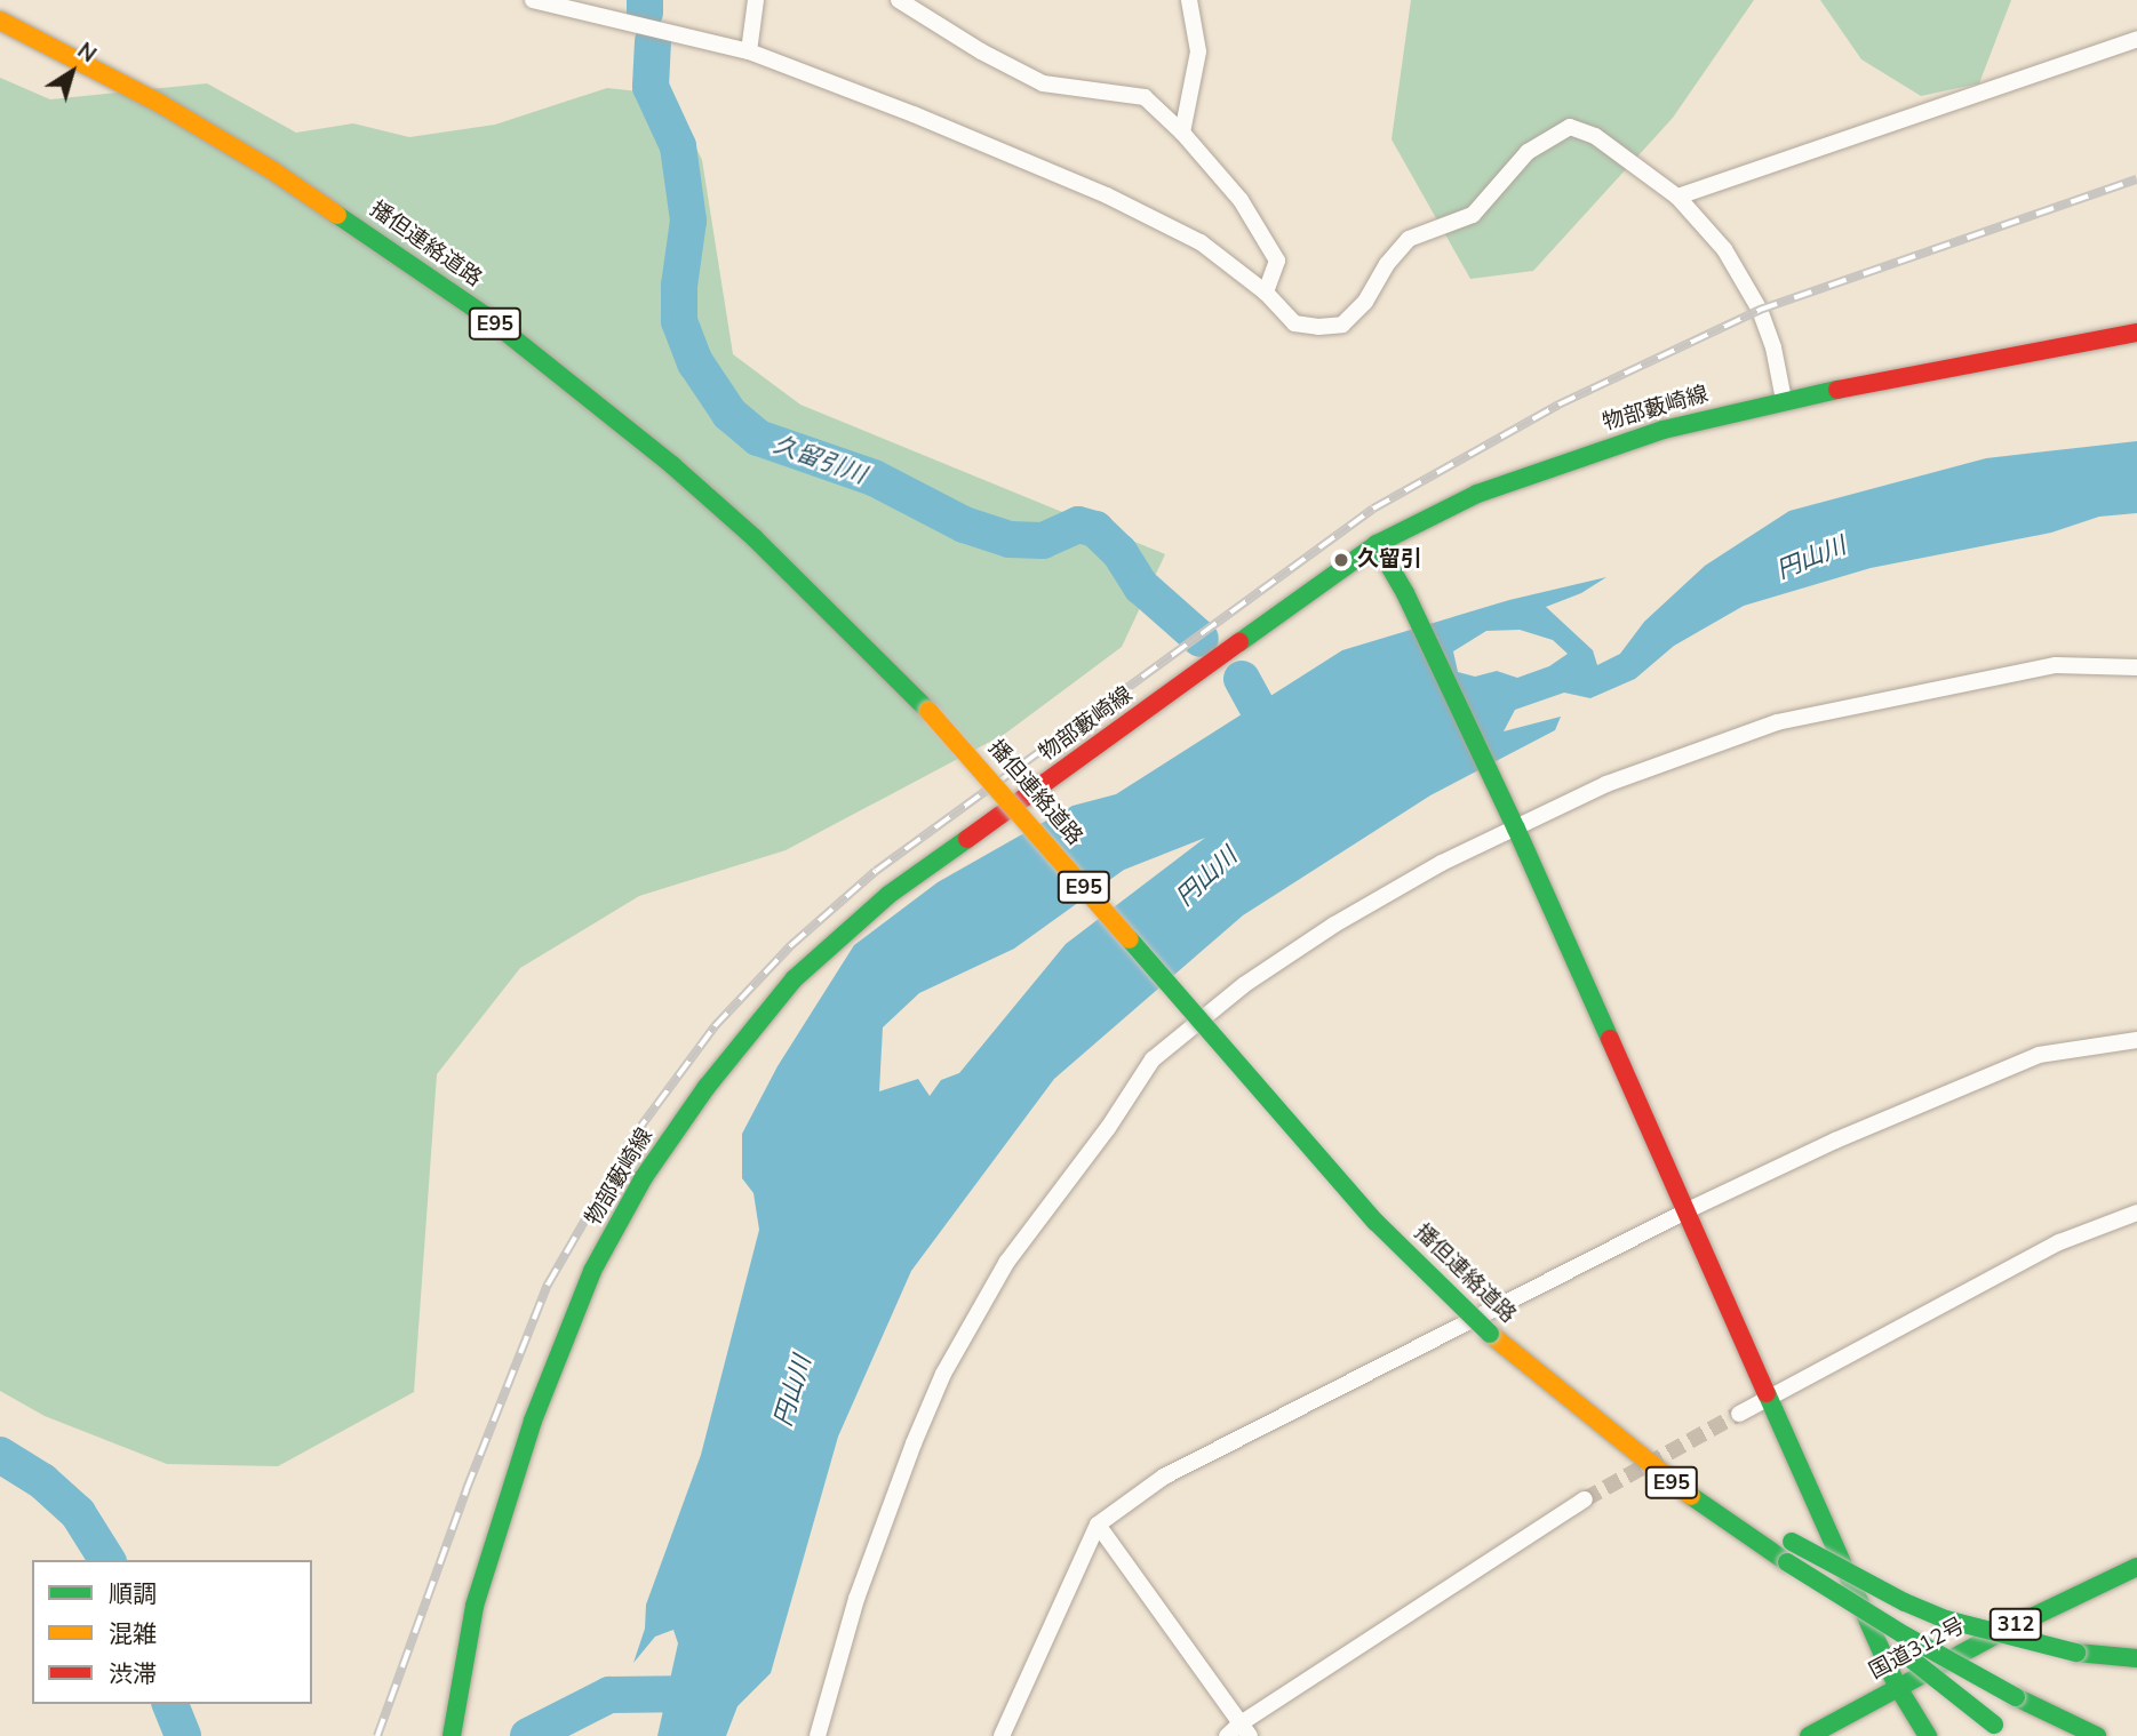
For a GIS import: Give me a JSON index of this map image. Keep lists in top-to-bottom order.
{
  "streets": {
    "main road": [
      "播但連絡道路",
      "E95",
      "物部藪崎線",
      "312",
      "国道312号"
    ]
  },
  "water": ["久留引川", "円山川"],
  "places": ["久留引"],
  "legend": ["順調", "混雑", "渋滞"],
  "north": "top right"
}
